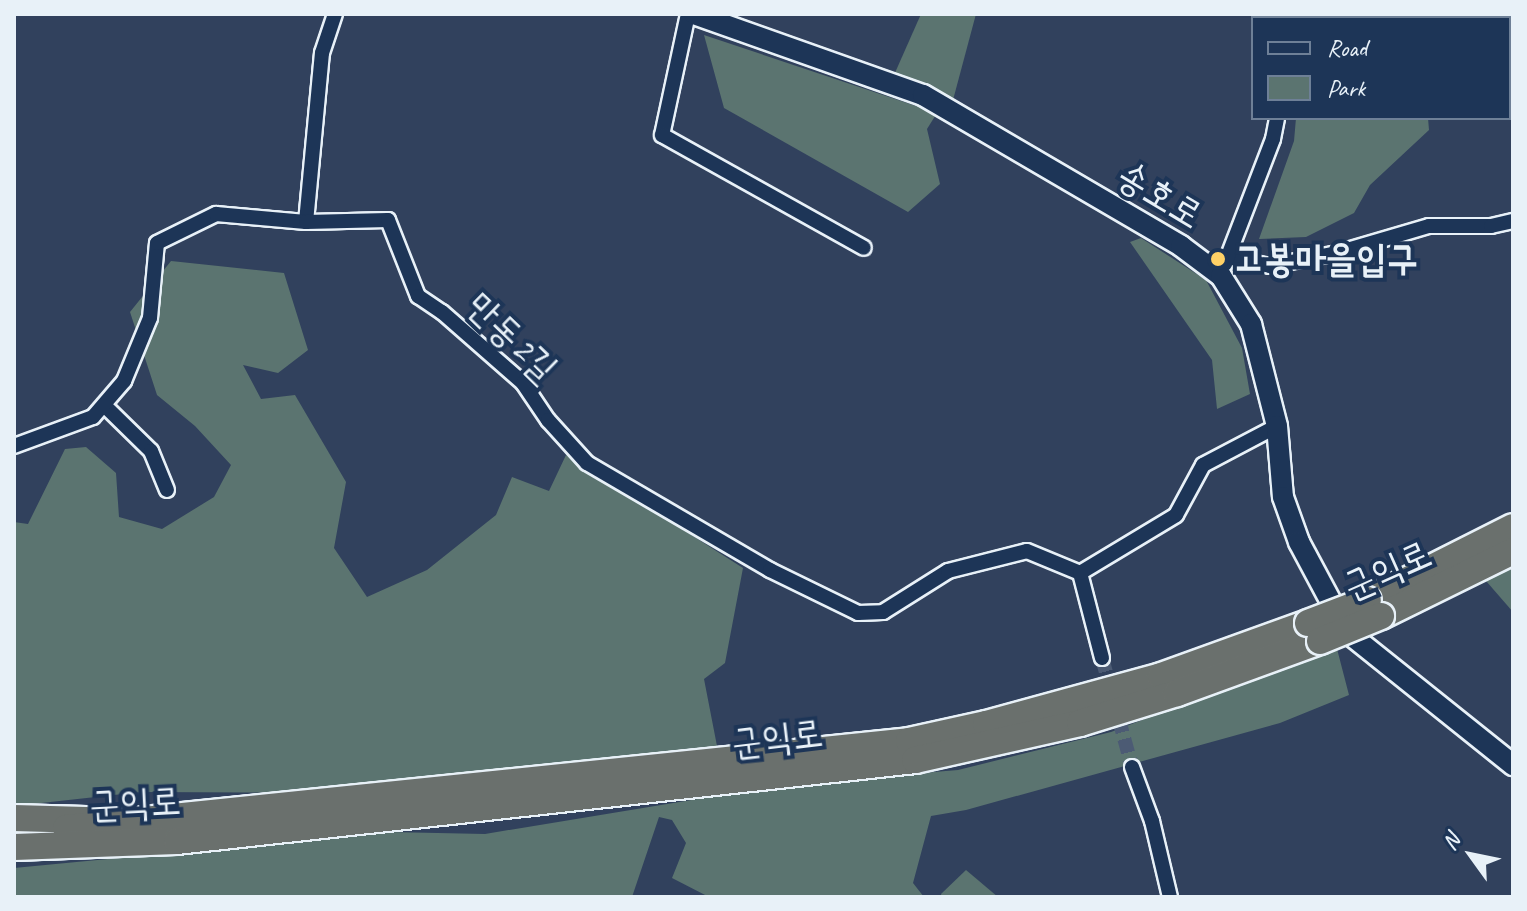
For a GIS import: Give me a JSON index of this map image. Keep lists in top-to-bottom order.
{
  "streets": {
    "highway": ["군익로"],
    "main road": ["송호로"],
    "street": ["만동2길"]
  },
  "places": ["고봉마을입구"],
  "legend": ["Road", "Park"],
  "north": "top left"
}
